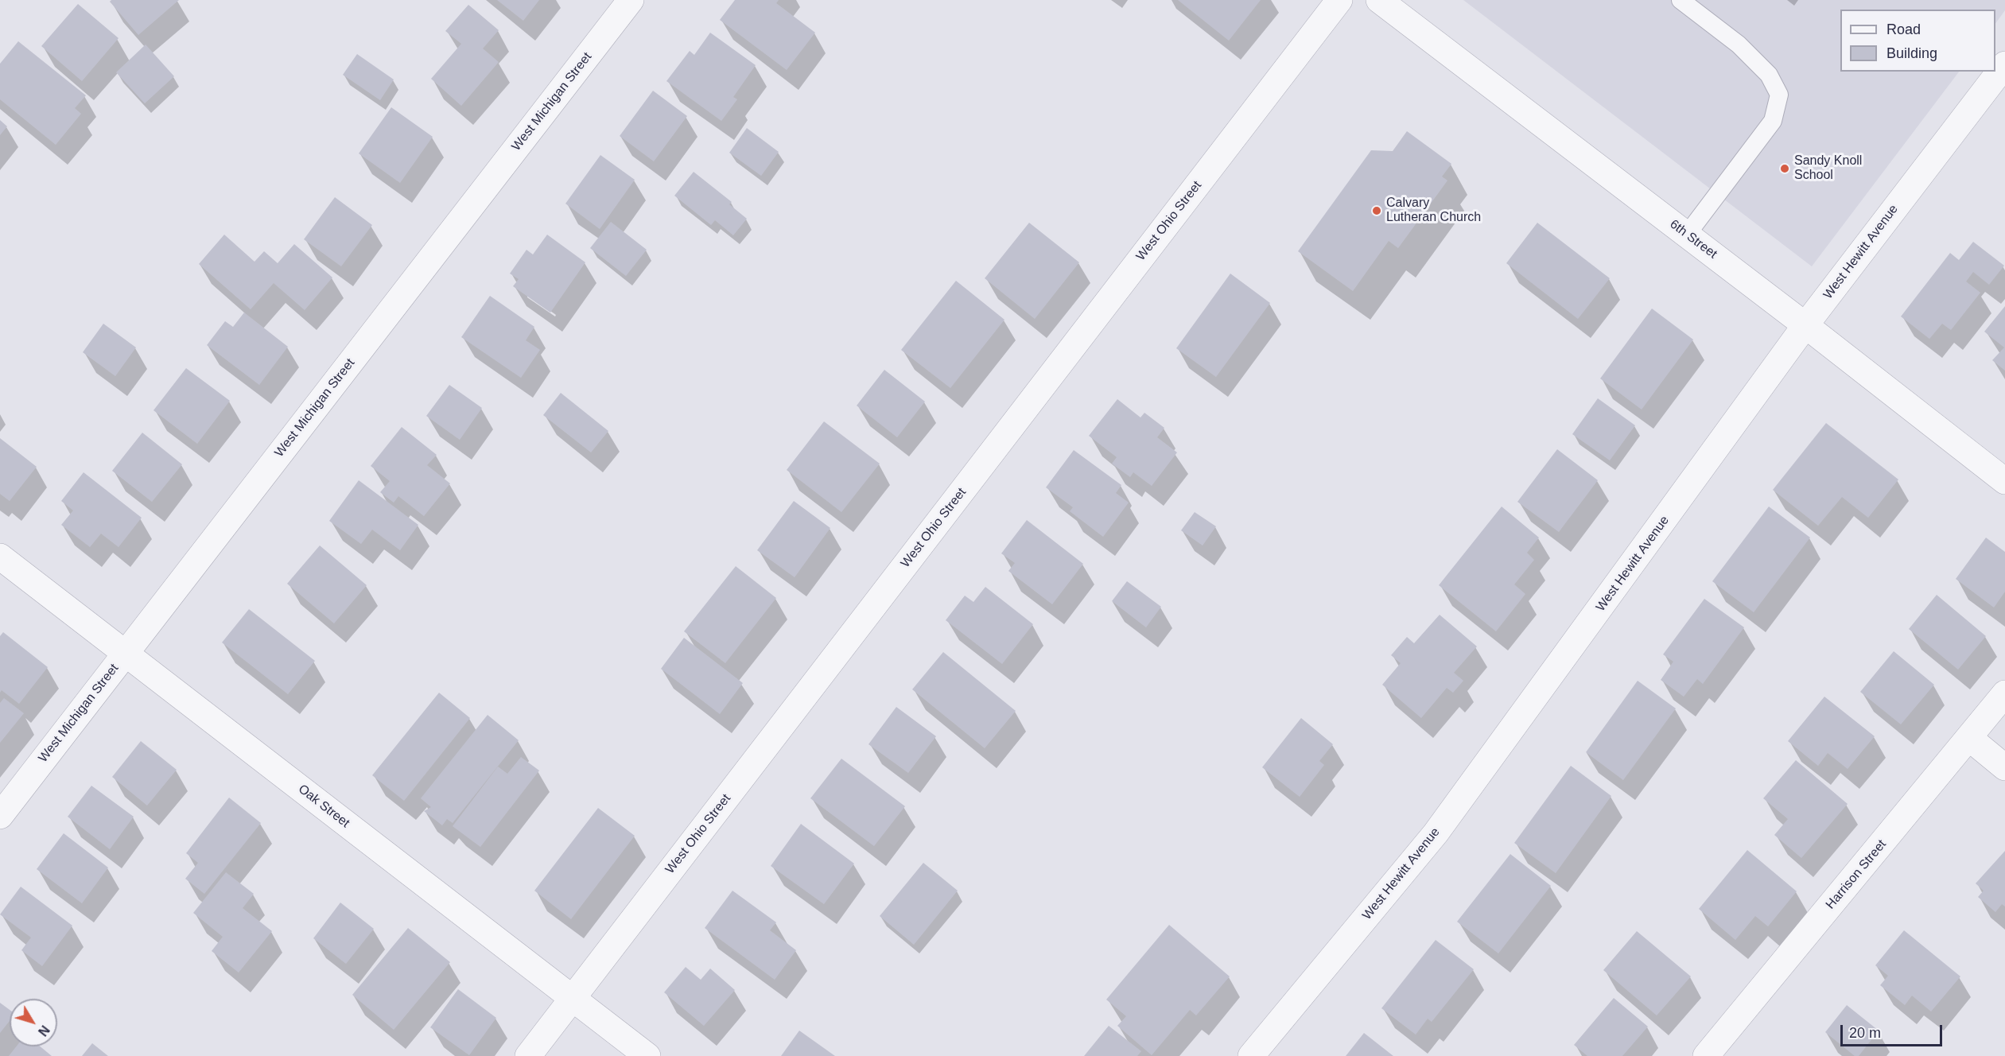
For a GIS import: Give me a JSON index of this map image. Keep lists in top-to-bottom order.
{
  "streets": {
    "street": [
      "West Michigan Street",
      "West Ohio Street",
      "6th Street",
      "West Hewitt Avenue",
      "Oak Street",
      "Harrison Street"
    ]
  },
  "crossings": [
    ["West Michigan Street", "Oak Street"],
    ["West Ohio Street", "Oak Street"],
    ["6th Street", "West Hewitt Avenue"]
  ],
  "places": ["Sandy Knoll School", "Calvary Lutheran Church"],
  "legend": ["Road", "Building"],
  "scale_bar": "20 m",
  "north": "bottom right"
}
